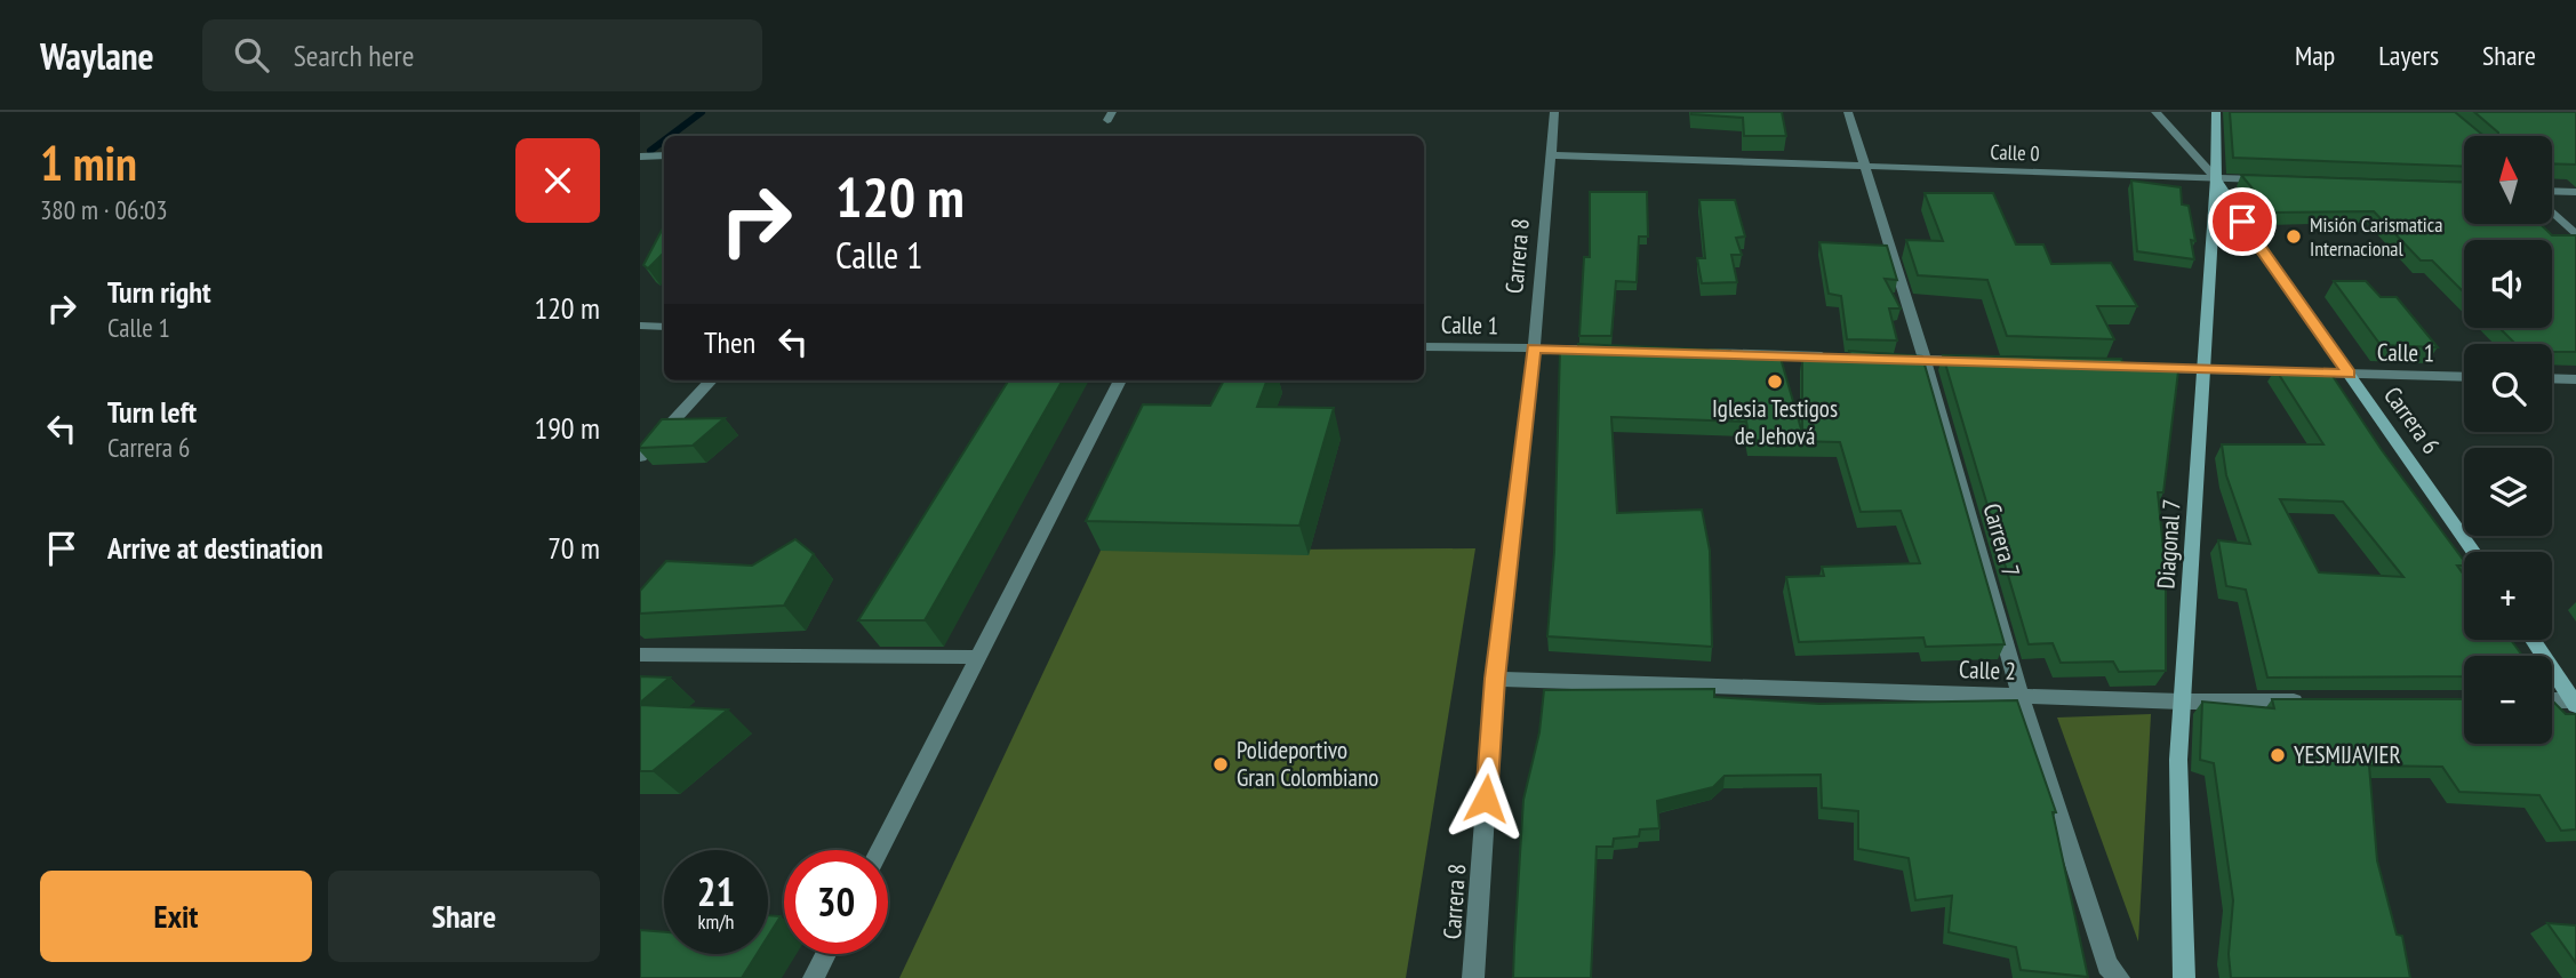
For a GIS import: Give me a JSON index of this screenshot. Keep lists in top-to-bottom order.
{
  "streets": {
    "street": [
      "Calle 0",
      "Carrera 8",
      "Calle 1",
      "Carrera 6",
      "Carrera 7",
      "Diagonal 7",
      "Calle 2"
    ]
  },
  "crossings": [
    ["Calle 0", "Carrera 8"],
    ["Calle 0", "Carrera 6"],
    ["Calle 0", "Carrera 7"],
    ["Calle 0", "Diagonal 7"],
    ["Carrera 8", "Calle 1"],
    ["Carrera 8", "Calle 2"],
    ["Calle 1", "Carrera 6"],
    ["Calle 1", "Diagonal 7"],
    ["Carrera 6", "Diagonal 7"],
    ["Carrera 7", "Calle 2"],
    ["Diagonal 7", "Calle 2"]
  ],
  "places": [
    "Misión Carismatica Internacional",
    "Iglesia Testigos de Jehová",
    "YESMIJAVIER",
    "Polideportivo Gran Colombiano"
  ],
  "north": "top",
  "page": {
    "header": "Waylane",
    "search": "Search here",
    "nav": ["Map", "Layers", "Share"],
    "heading": ["1 min", "380 m · 06:03"],
    "map_buttons": ["+", "−"],
    "turn": ["120 m", "Calle 1"],
    "list": [
      {
        "name": "Turn right",
        "note": "Calle 1",
        "value": "120 m"
      },
      {
        "name": "Turn left",
        "note": "Carrera 6",
        "value": "190 m"
      },
      {
        "name": "Arrive at destination",
        "value": "70 m"
      }
    ],
    "then": "Then",
    "speed": "21 km/h",
    "limit": "30",
    "buttons": ["Exit", "Share"]
  }
}
